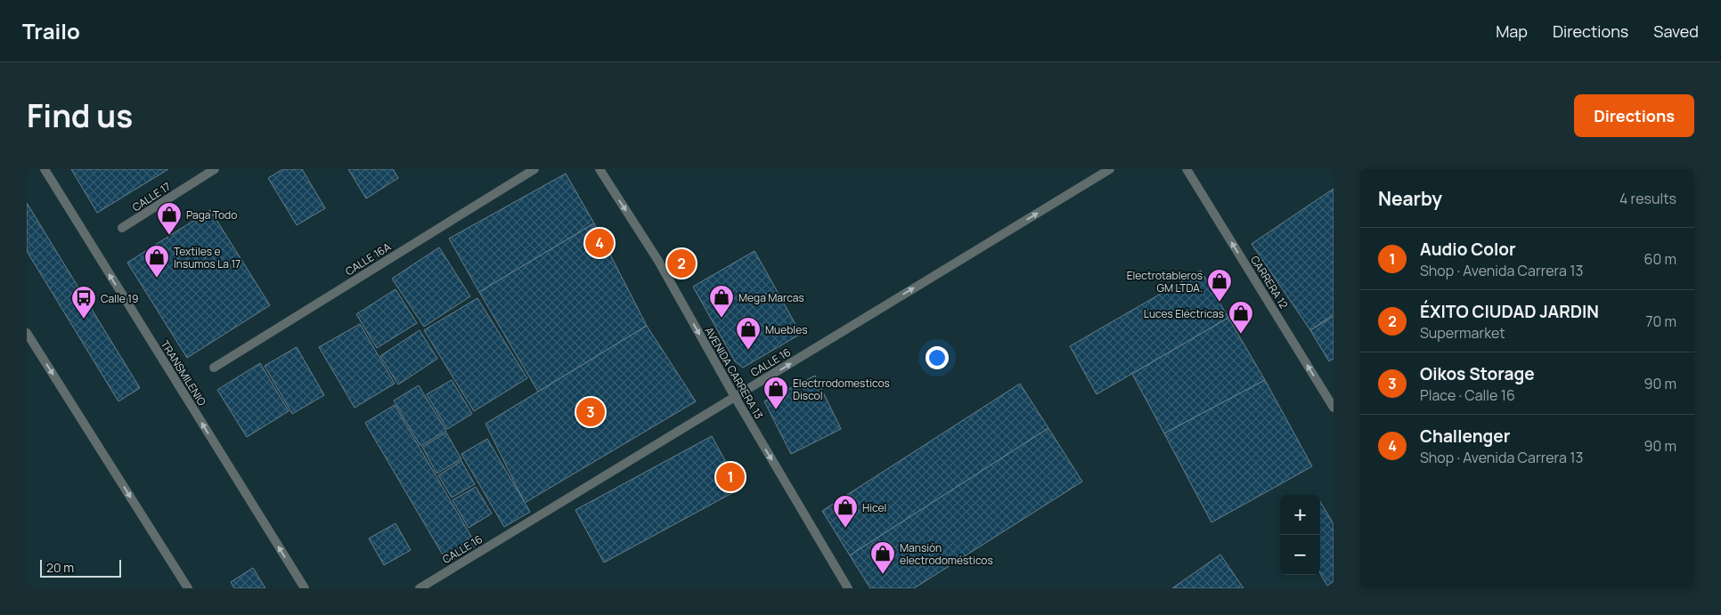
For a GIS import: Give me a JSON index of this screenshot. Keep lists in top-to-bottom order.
{
  "streets": {
    "street": [
      "CALLE 17",
      "CALLE 16A",
      "CARRERA 12",
      "CALLE 16",
      "TRANSMILENIO",
      "AVENIDA CARRERA 13"
    ]
  },
  "crossings": [
    ["CALLE 16", "AVENIDA CARRERA 13"]
  ],
  "one_way": [
    "CARRERA 12",
    "CALLE 16",
    "TRANSMILENIO",
    "AVENIDA CARRERA 13"
  ],
  "places": {
    "shop": [
      "Paga Todo",
      "Textiles e Insumos La 17",
      "Electrotableros GM LTDA.",
      "Mega Marcas",
      "Luces Eléctricas",
      "Muebles",
      "Electrrodomesticos Discol",
      "Hicel",
      "Mansión electrodomésticos"
    ],
    "bus stop": ["Calle 19"]
  },
  "scale_bar": "20 m",
  "page": {
    "header": "Trailo",
    "nav": ["Map", "Directions", "Saved"],
    "title": "Find us",
    "buttons": "Directions",
    "heading": ["Nearby", "4 results"],
    "pins": [
      "4",
      "2",
      "3",
      "1"
    ],
    "list": [
      {
        "mark": "1",
        "name": "Audio Color",
        "note": "Shop · Avenida Carrera 13",
        "value": "60 m"
      },
      {
        "mark": "2",
        "name": "ÉXITO CIUDAD JARDIN",
        "note": "Supermarket",
        "value": "70 m"
      },
      {
        "mark": "3",
        "name": "Oikos Storage",
        "note": "Place · Calle 16",
        "value": "90 m"
      },
      {
        "mark": "4",
        "name": "Challenger",
        "note": "Shop · Avenida Carrera 13",
        "value": "90 m"
      }
    ],
    "map_buttons": ["+", "−"],
    "scale": "20 m"
  }
}
